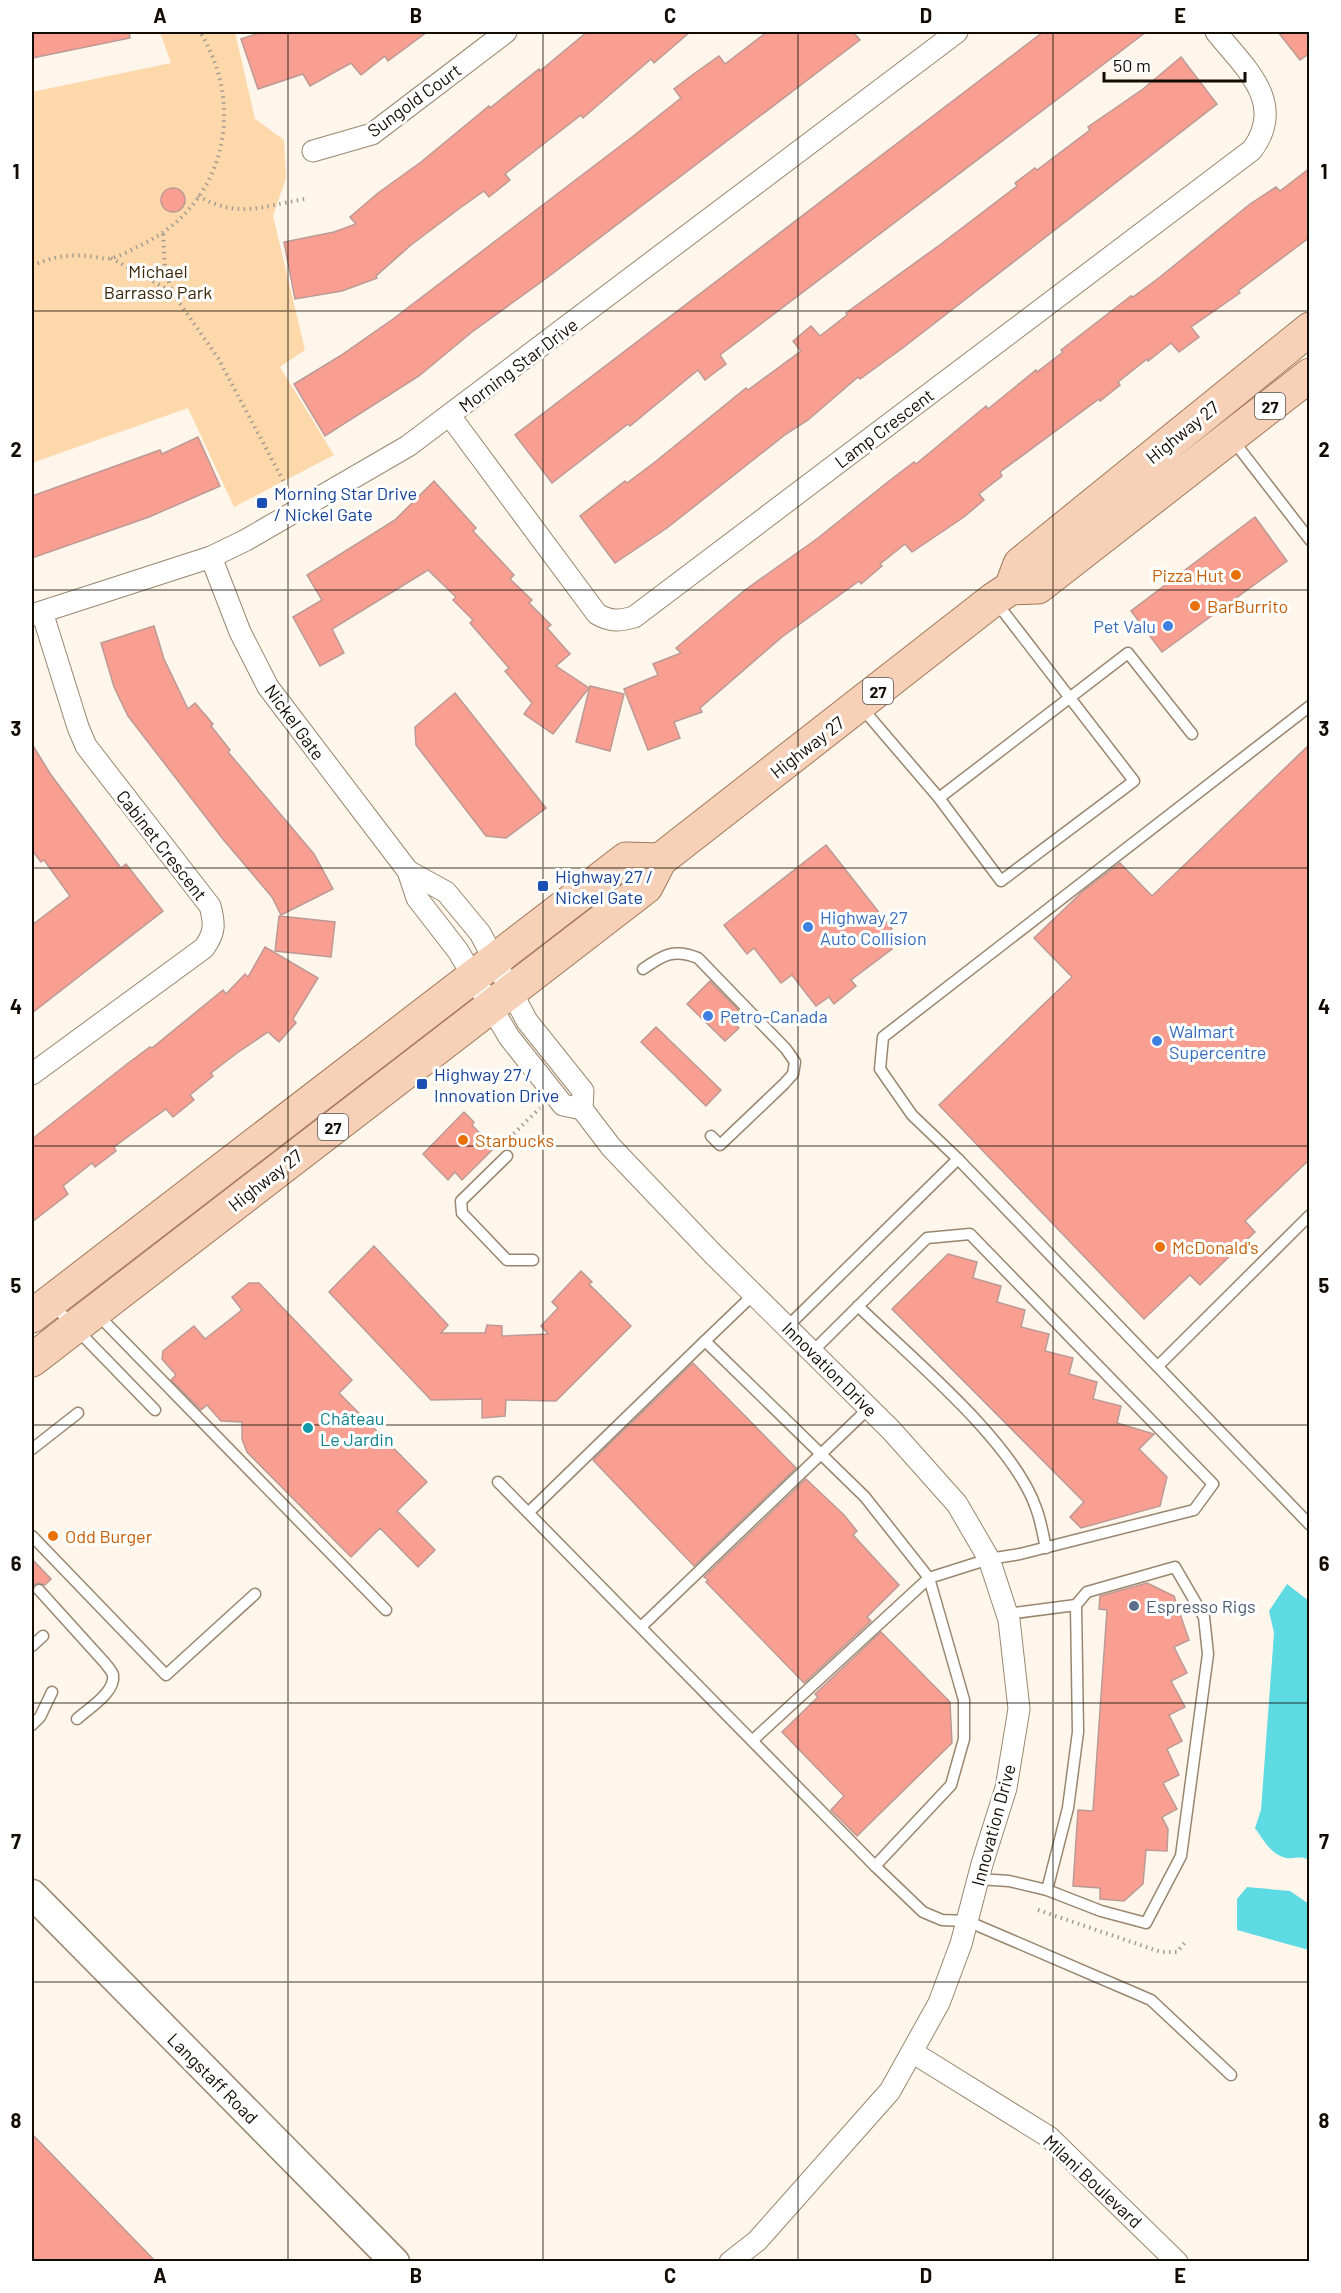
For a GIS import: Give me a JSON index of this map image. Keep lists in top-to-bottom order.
{
  "streets": {
    "main road": ["27", "Highway 27", "Langstaff Road"],
    "street": [
      "Sungold Court",
      "Morning Star Drive",
      "Lamp Crescent",
      "Nickel Gate",
      "Cabinet Crescent",
      "Innovation Drive",
      "Milani Boulevard"
    ]
  },
  "crossings": [
    ["Morning Star Drive", "Lamp Crescent"],
    ["Morning Star Drive", "Nickel Gate"],
    ["Morning Star Drive", "Cabinet Crescent"],
    ["Highway 27", "Nickel Gate"],
    ["Highway 27", "Innovation Drive"],
    ["Nickel Gate", "Innovation Drive"],
    ["Innovation Drive", "Milani Boulevard"]
  ],
  "parks": ["Michael Barrasso Park"],
  "places": {
    "transit": ["Morning Star Drive / Nickel Gate", "Highway 27 / Nickel Gate", "Highway 27 / Innovation Drive"],
    "other": [
      "Pizza Hut",
      "BarBurrito",
      "Pet Valu",
      "Highway 27 Auto Collision",
      "Petro-Canada",
      "Walmart Supercentre",
      "Starbucks",
      "McDonald's",
      "Château Le Jardin",
      "Odd Burger",
      "Espresso Rigs"
    ]
  },
  "scale_bar": "50 m",
  "grid": {
    "columns": [
      "A",
      "B",
      "C",
      "D",
      "E"
    ],
    "rows": [
      "1",
      "2",
      "3",
      "4",
      "5",
      "6",
      "7",
      "8"
    ]
  }
}
